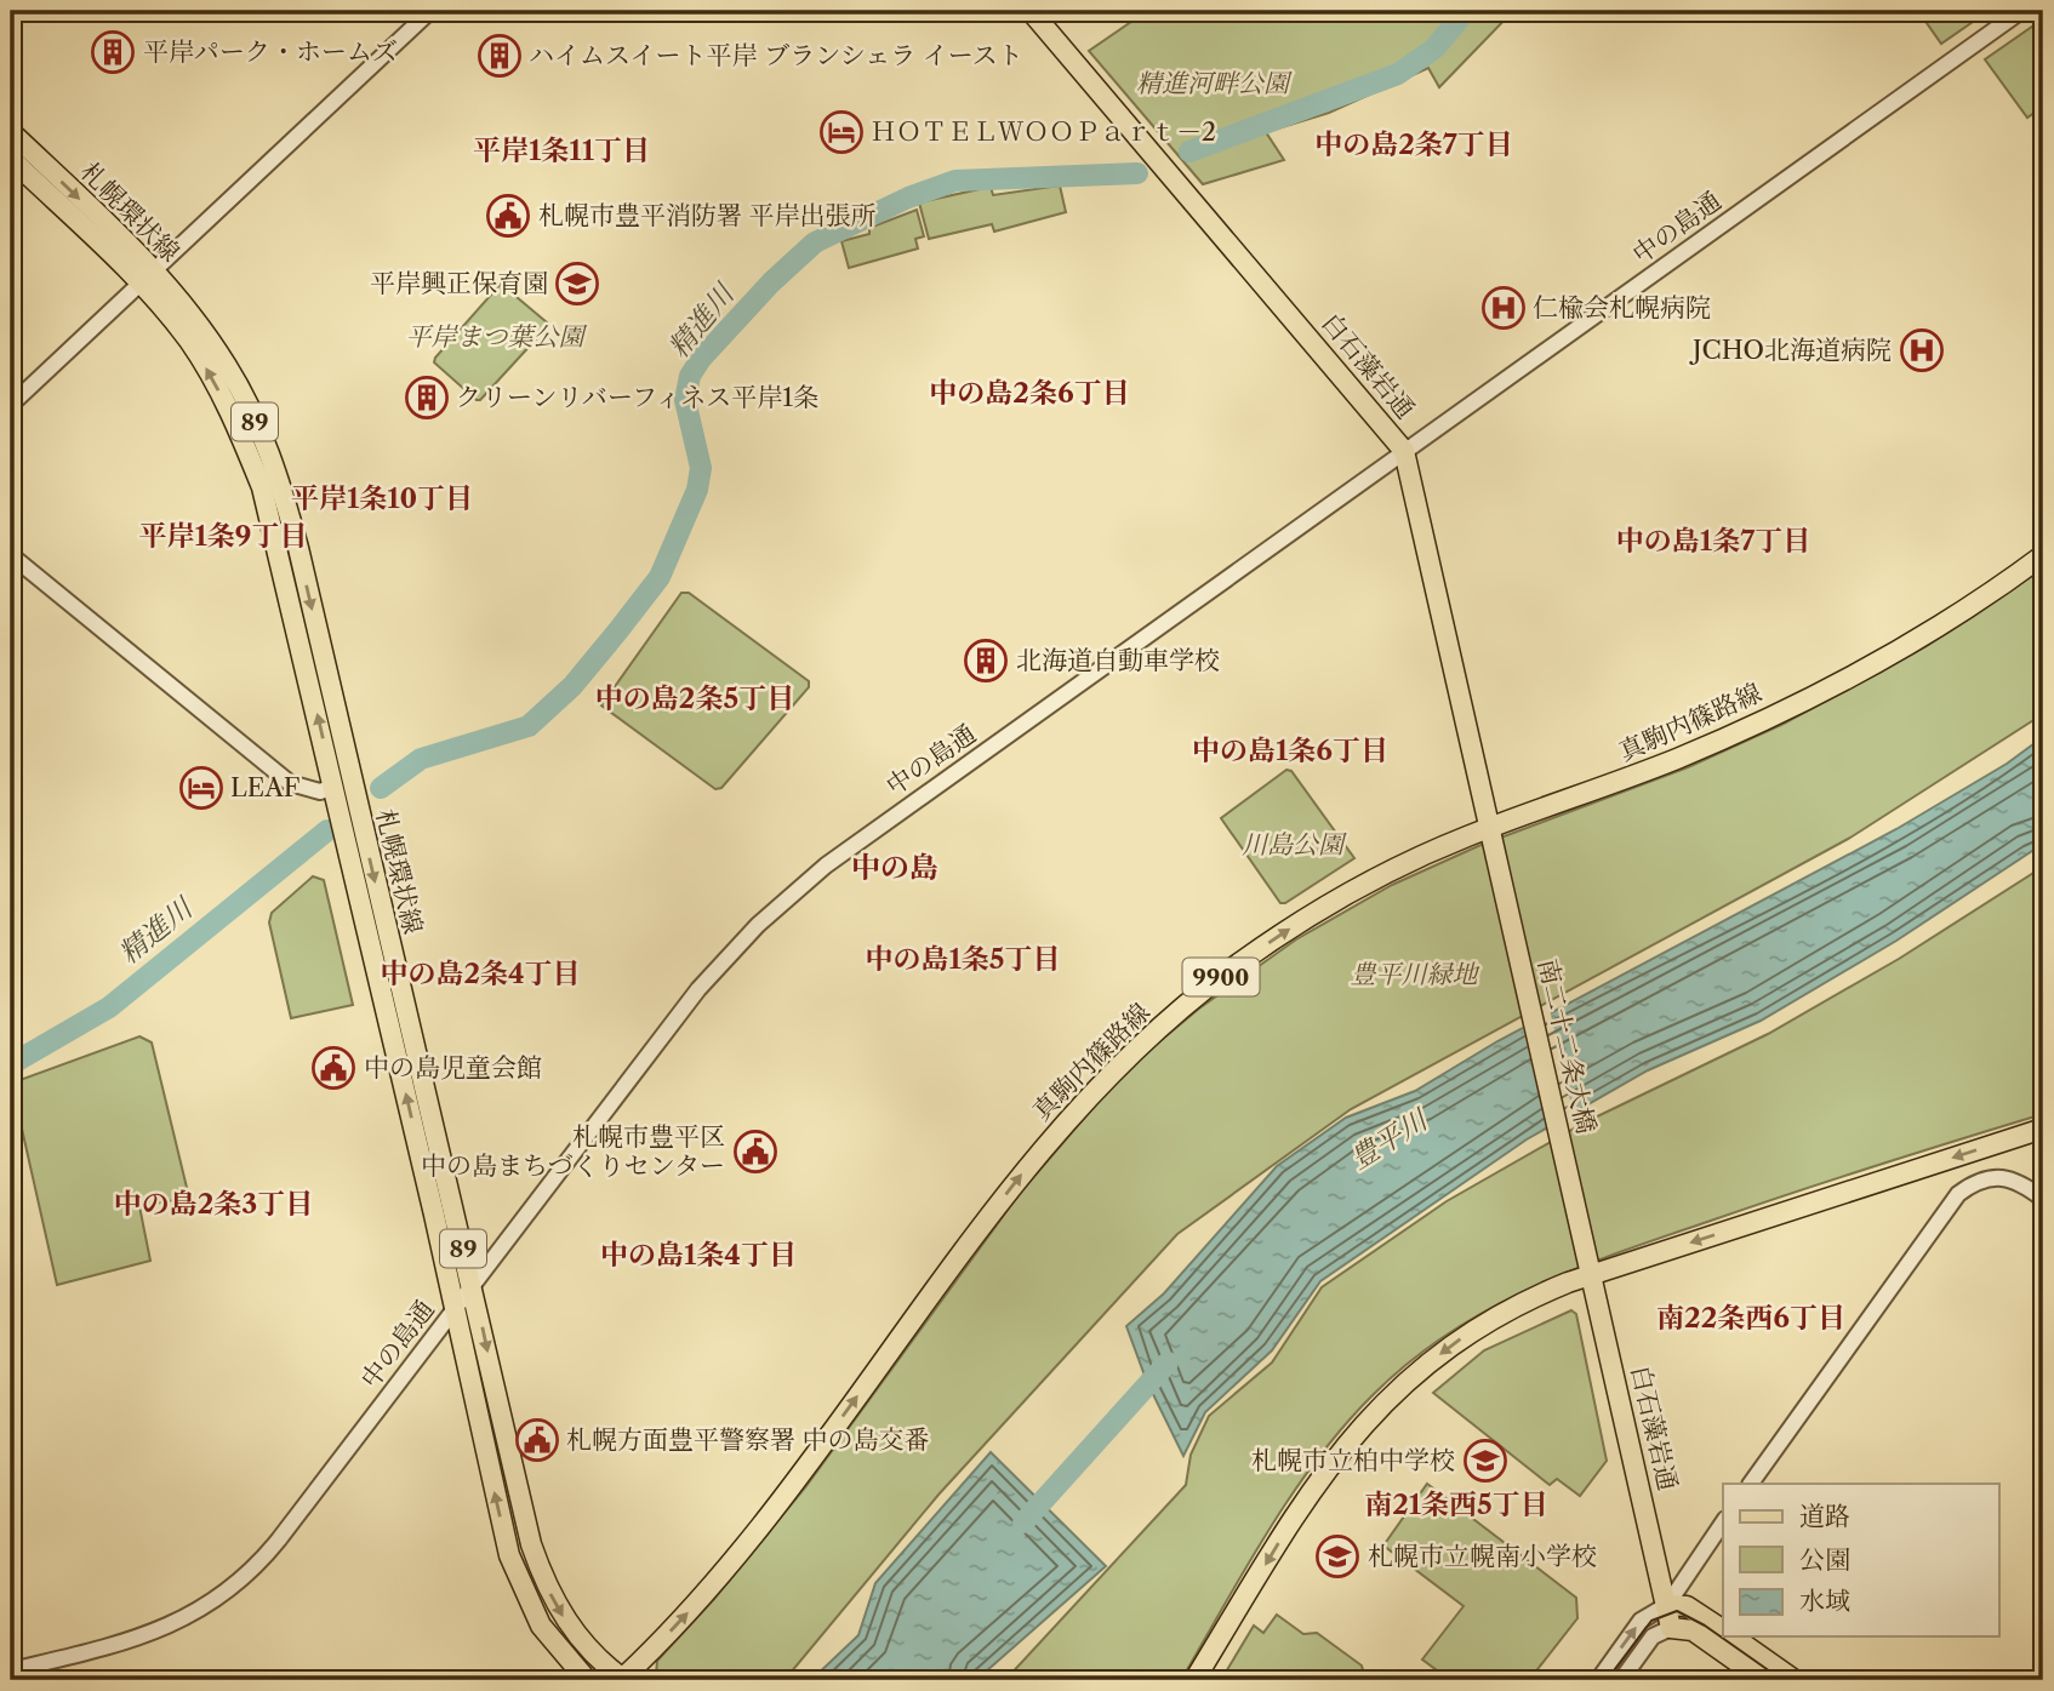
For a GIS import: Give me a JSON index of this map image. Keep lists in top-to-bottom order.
{
  "streets": {
    "main road": [
      "札幌環状線",
      "白石藻岩通",
      "89",
      "真駒内篠路線",
      "9900",
      "南二十二条大橋"
    ],
    "street": ["中の島通"]
  },
  "crossings": [
    ["札幌環状線", "中の島通"],
    ["札幌環状線", "真駒内篠路線"],
    ["中の島通", "白石藻岩通"],
    ["白石藻岩通", "真駒内篠路線"],
    ["白石藻岩通", "南二十二条大橋"],
    ["真駒内篠路線", "南二十二条大橋"]
  ],
  "one_way": ["真駒内篠路線"],
  "districts": [
    "中の島2条7丁目",
    "平岸1条11丁目",
    "中の島2条6丁目",
    "平岸1条10丁目",
    "平岸1条9丁目",
    "中の島1条7丁目",
    "中の島2条5丁目",
    "中の島1条6丁目",
    "中の島",
    "中の島1条5丁目",
    "中の島2条4丁目",
    "中の島2条3丁目",
    "中の島1条4丁目",
    "南22条西6丁目",
    "南21条西5丁目"
  ],
  "water": ["精進川", "豊平川"],
  "parks": [
    "精進河畔公園",
    "平岸まつ葉公園",
    "川島公園",
    "豊平川緑地"
  ],
  "places": {
    "building": [
      "平岸パーク・ホームズ",
      "ハイムスイート平岸 ブランシェラ イースト",
      "クリーンリバーフィネス平岸1条",
      "北海道自動車学校"
    ],
    "hotel": ["ＨＯＴＥＬＷＯＯＰａｒｔ－2", "LEAF"],
    "public building": [
      "札幌市豊平消防署 平岸出張所",
      "中の島児童会館",
      "札幌市豊平区 中の島まちづくりセンター",
      "札幌方面豊平警察署 中の島交番"
    ],
    "school or university": ["平岸興正保育園", "札幌市立柏中学校", "札幌市立幌南小学校"],
    "hospital": ["仁楡会札幌病院", "JCHO北海道病院"]
  },
  "legend": ["道路", "公園", "水域"]
}
